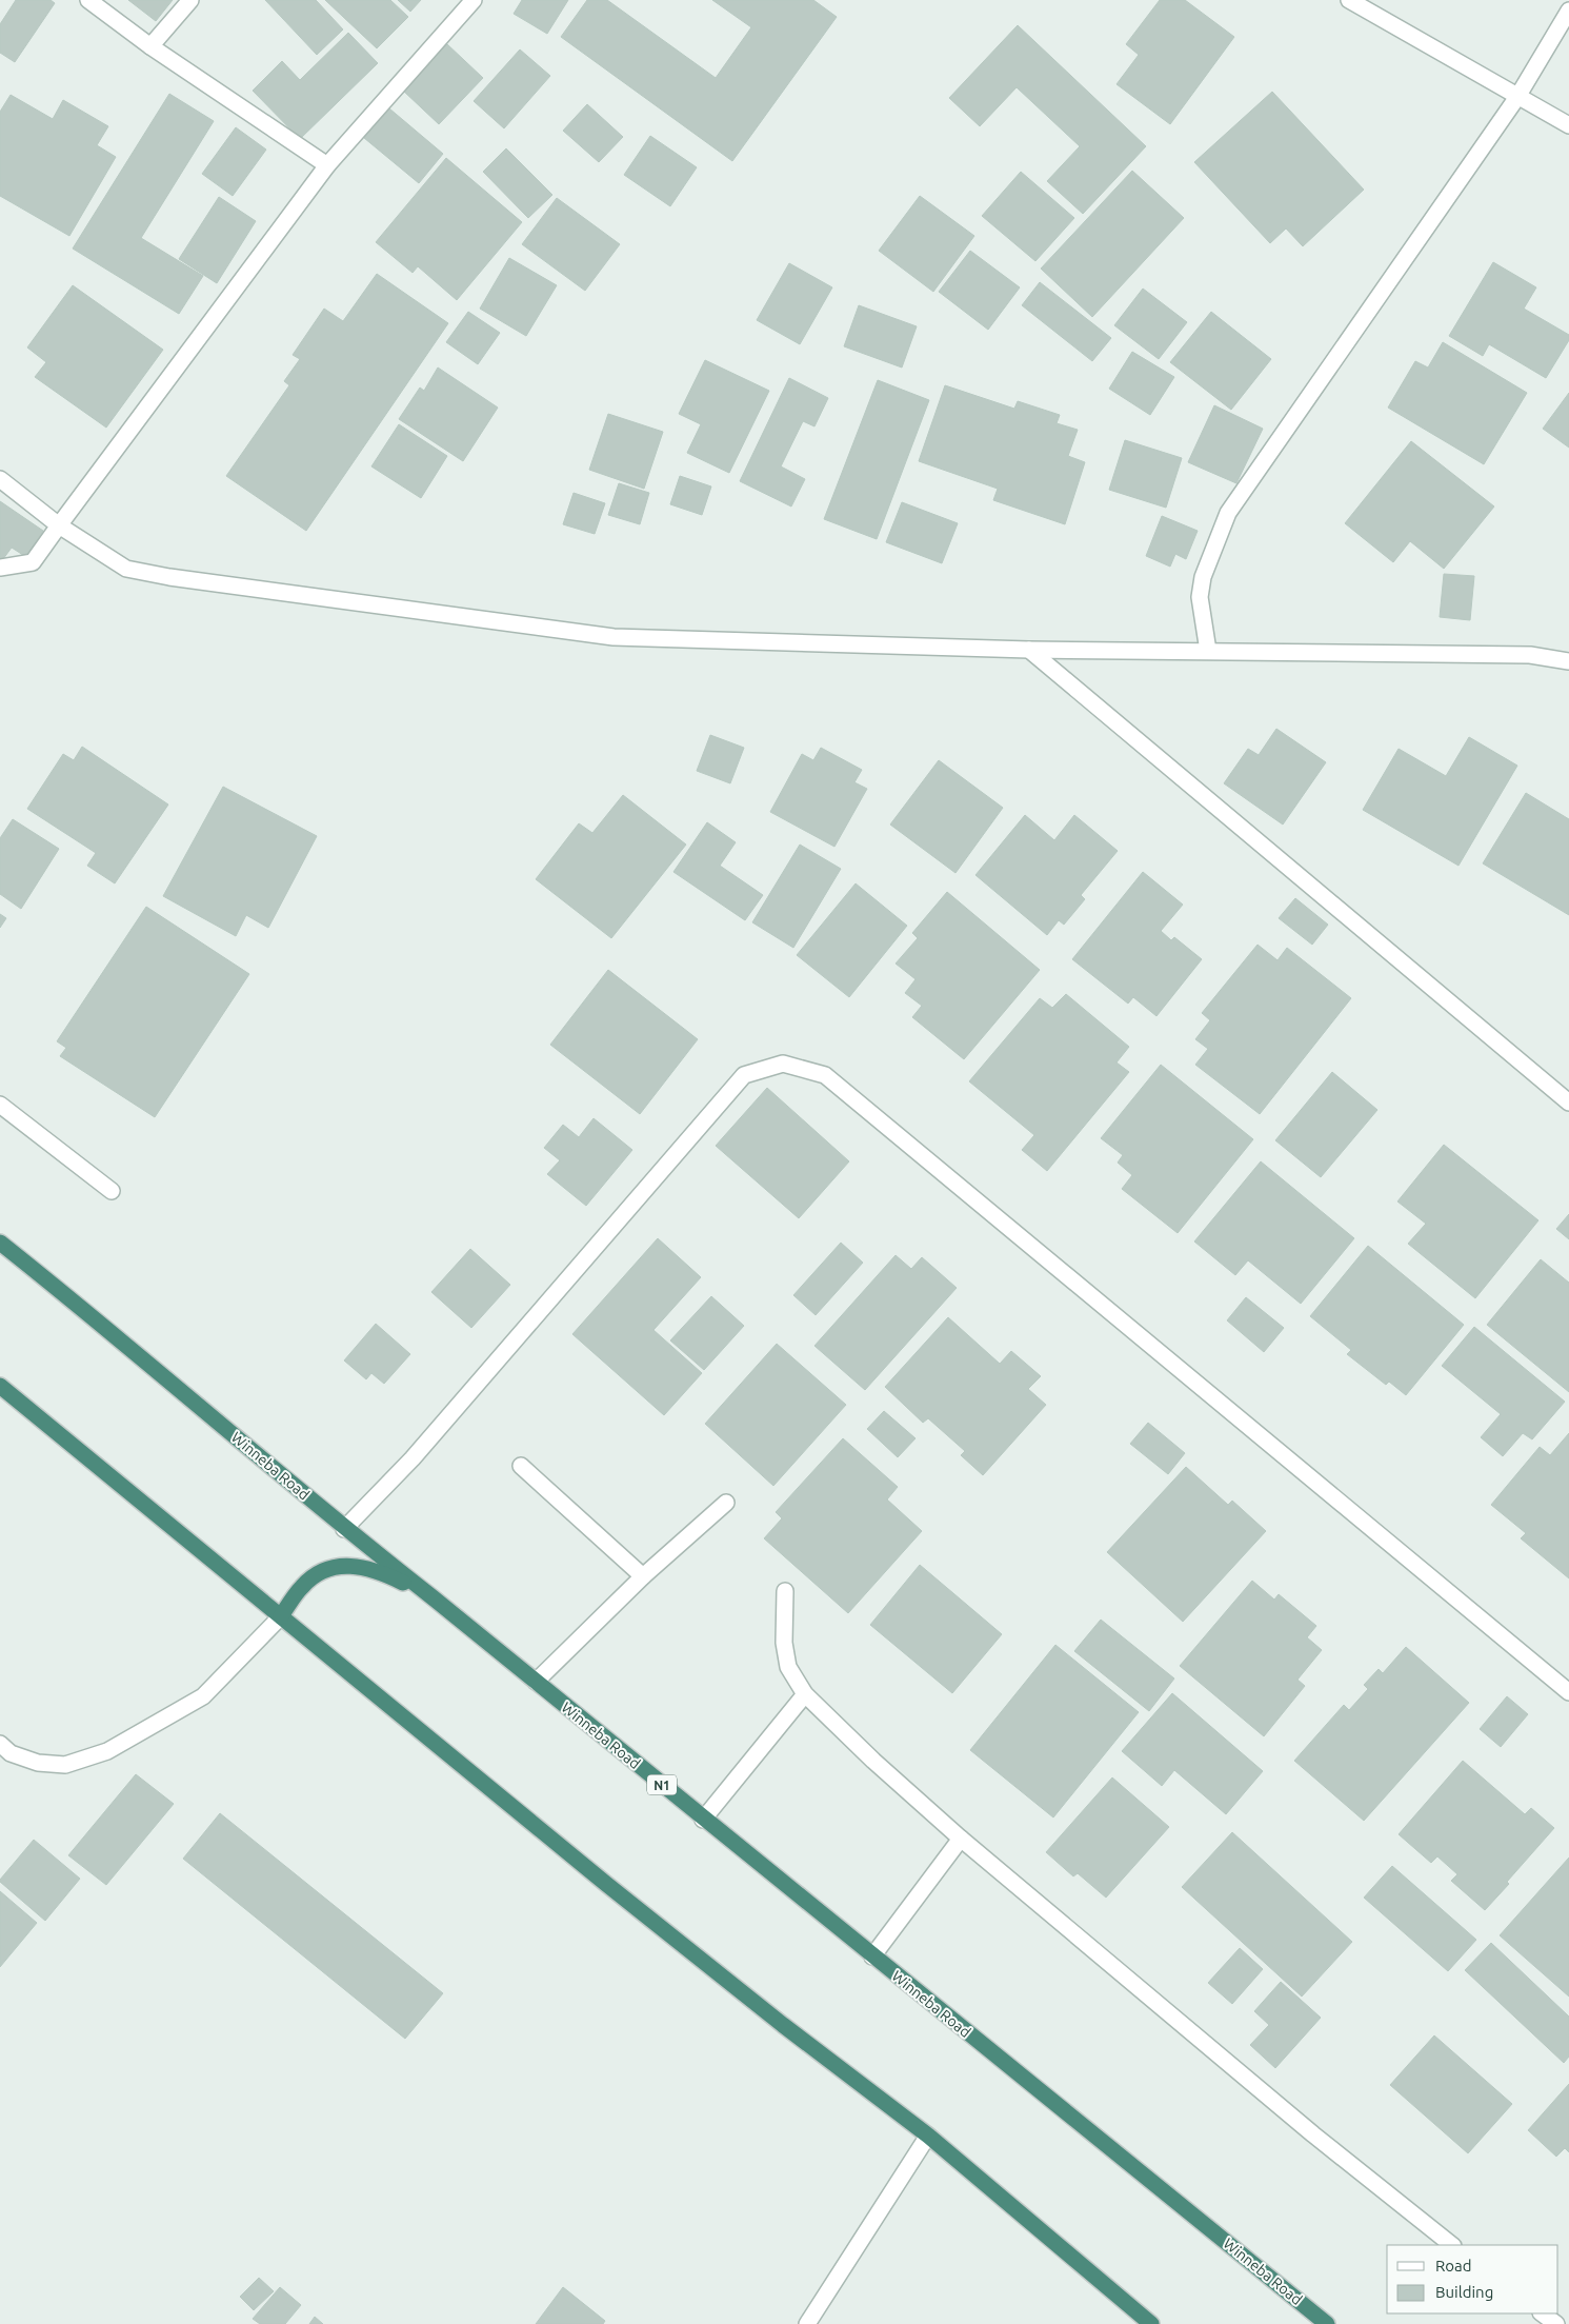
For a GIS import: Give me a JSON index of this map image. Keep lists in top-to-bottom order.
{
  "streets": {
    "highway": ["Winneba Road", "N1"]
  },
  "legend": ["Road", "Building"]
}
